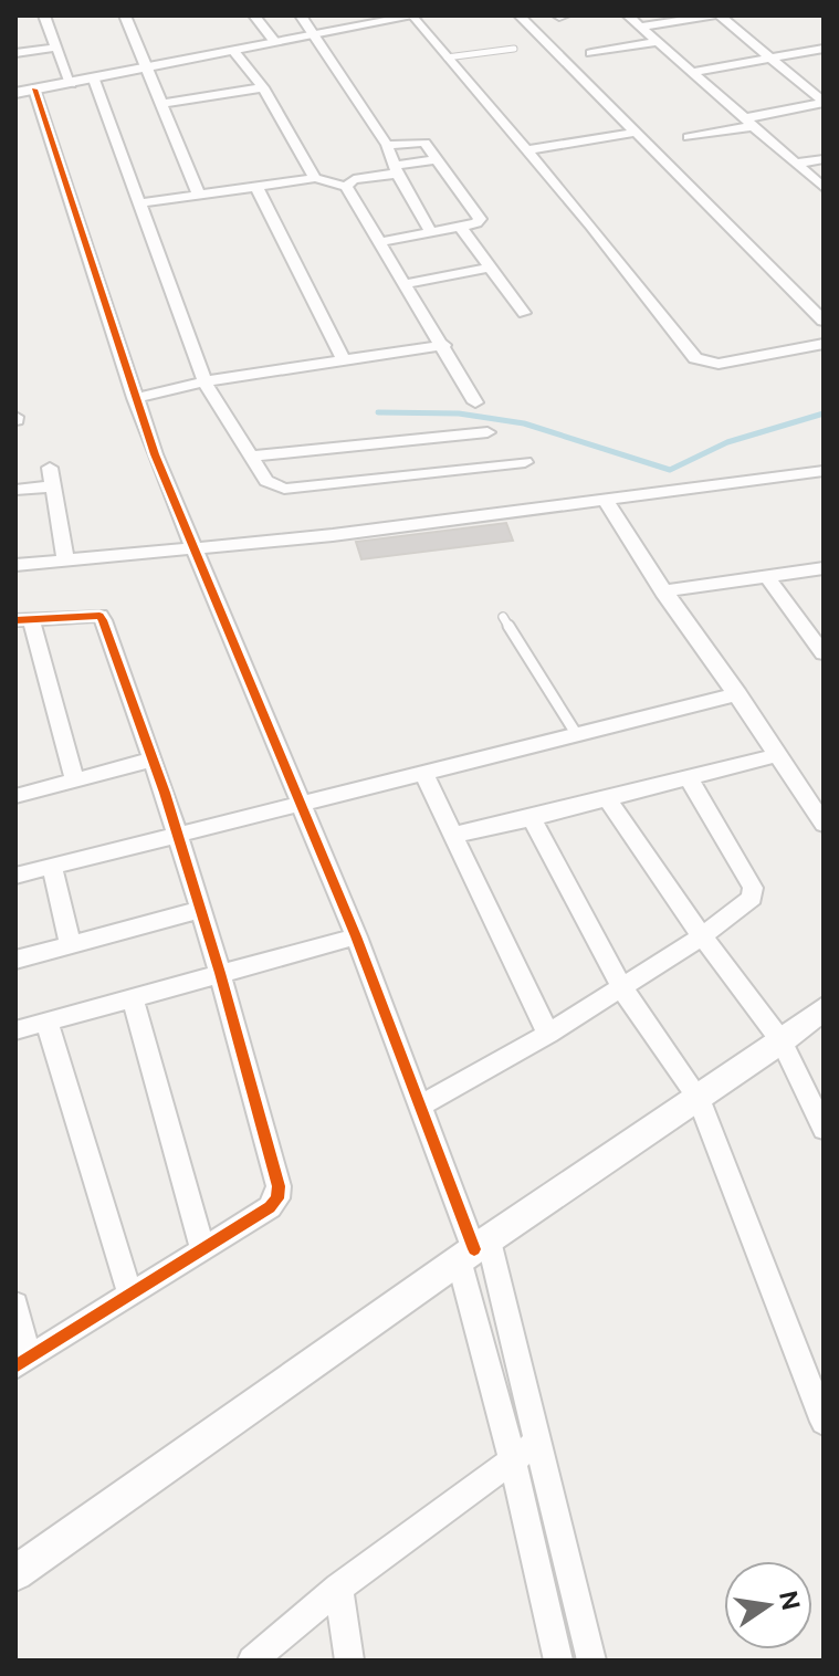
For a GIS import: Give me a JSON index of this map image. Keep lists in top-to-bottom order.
{
  "north": "right"
}
